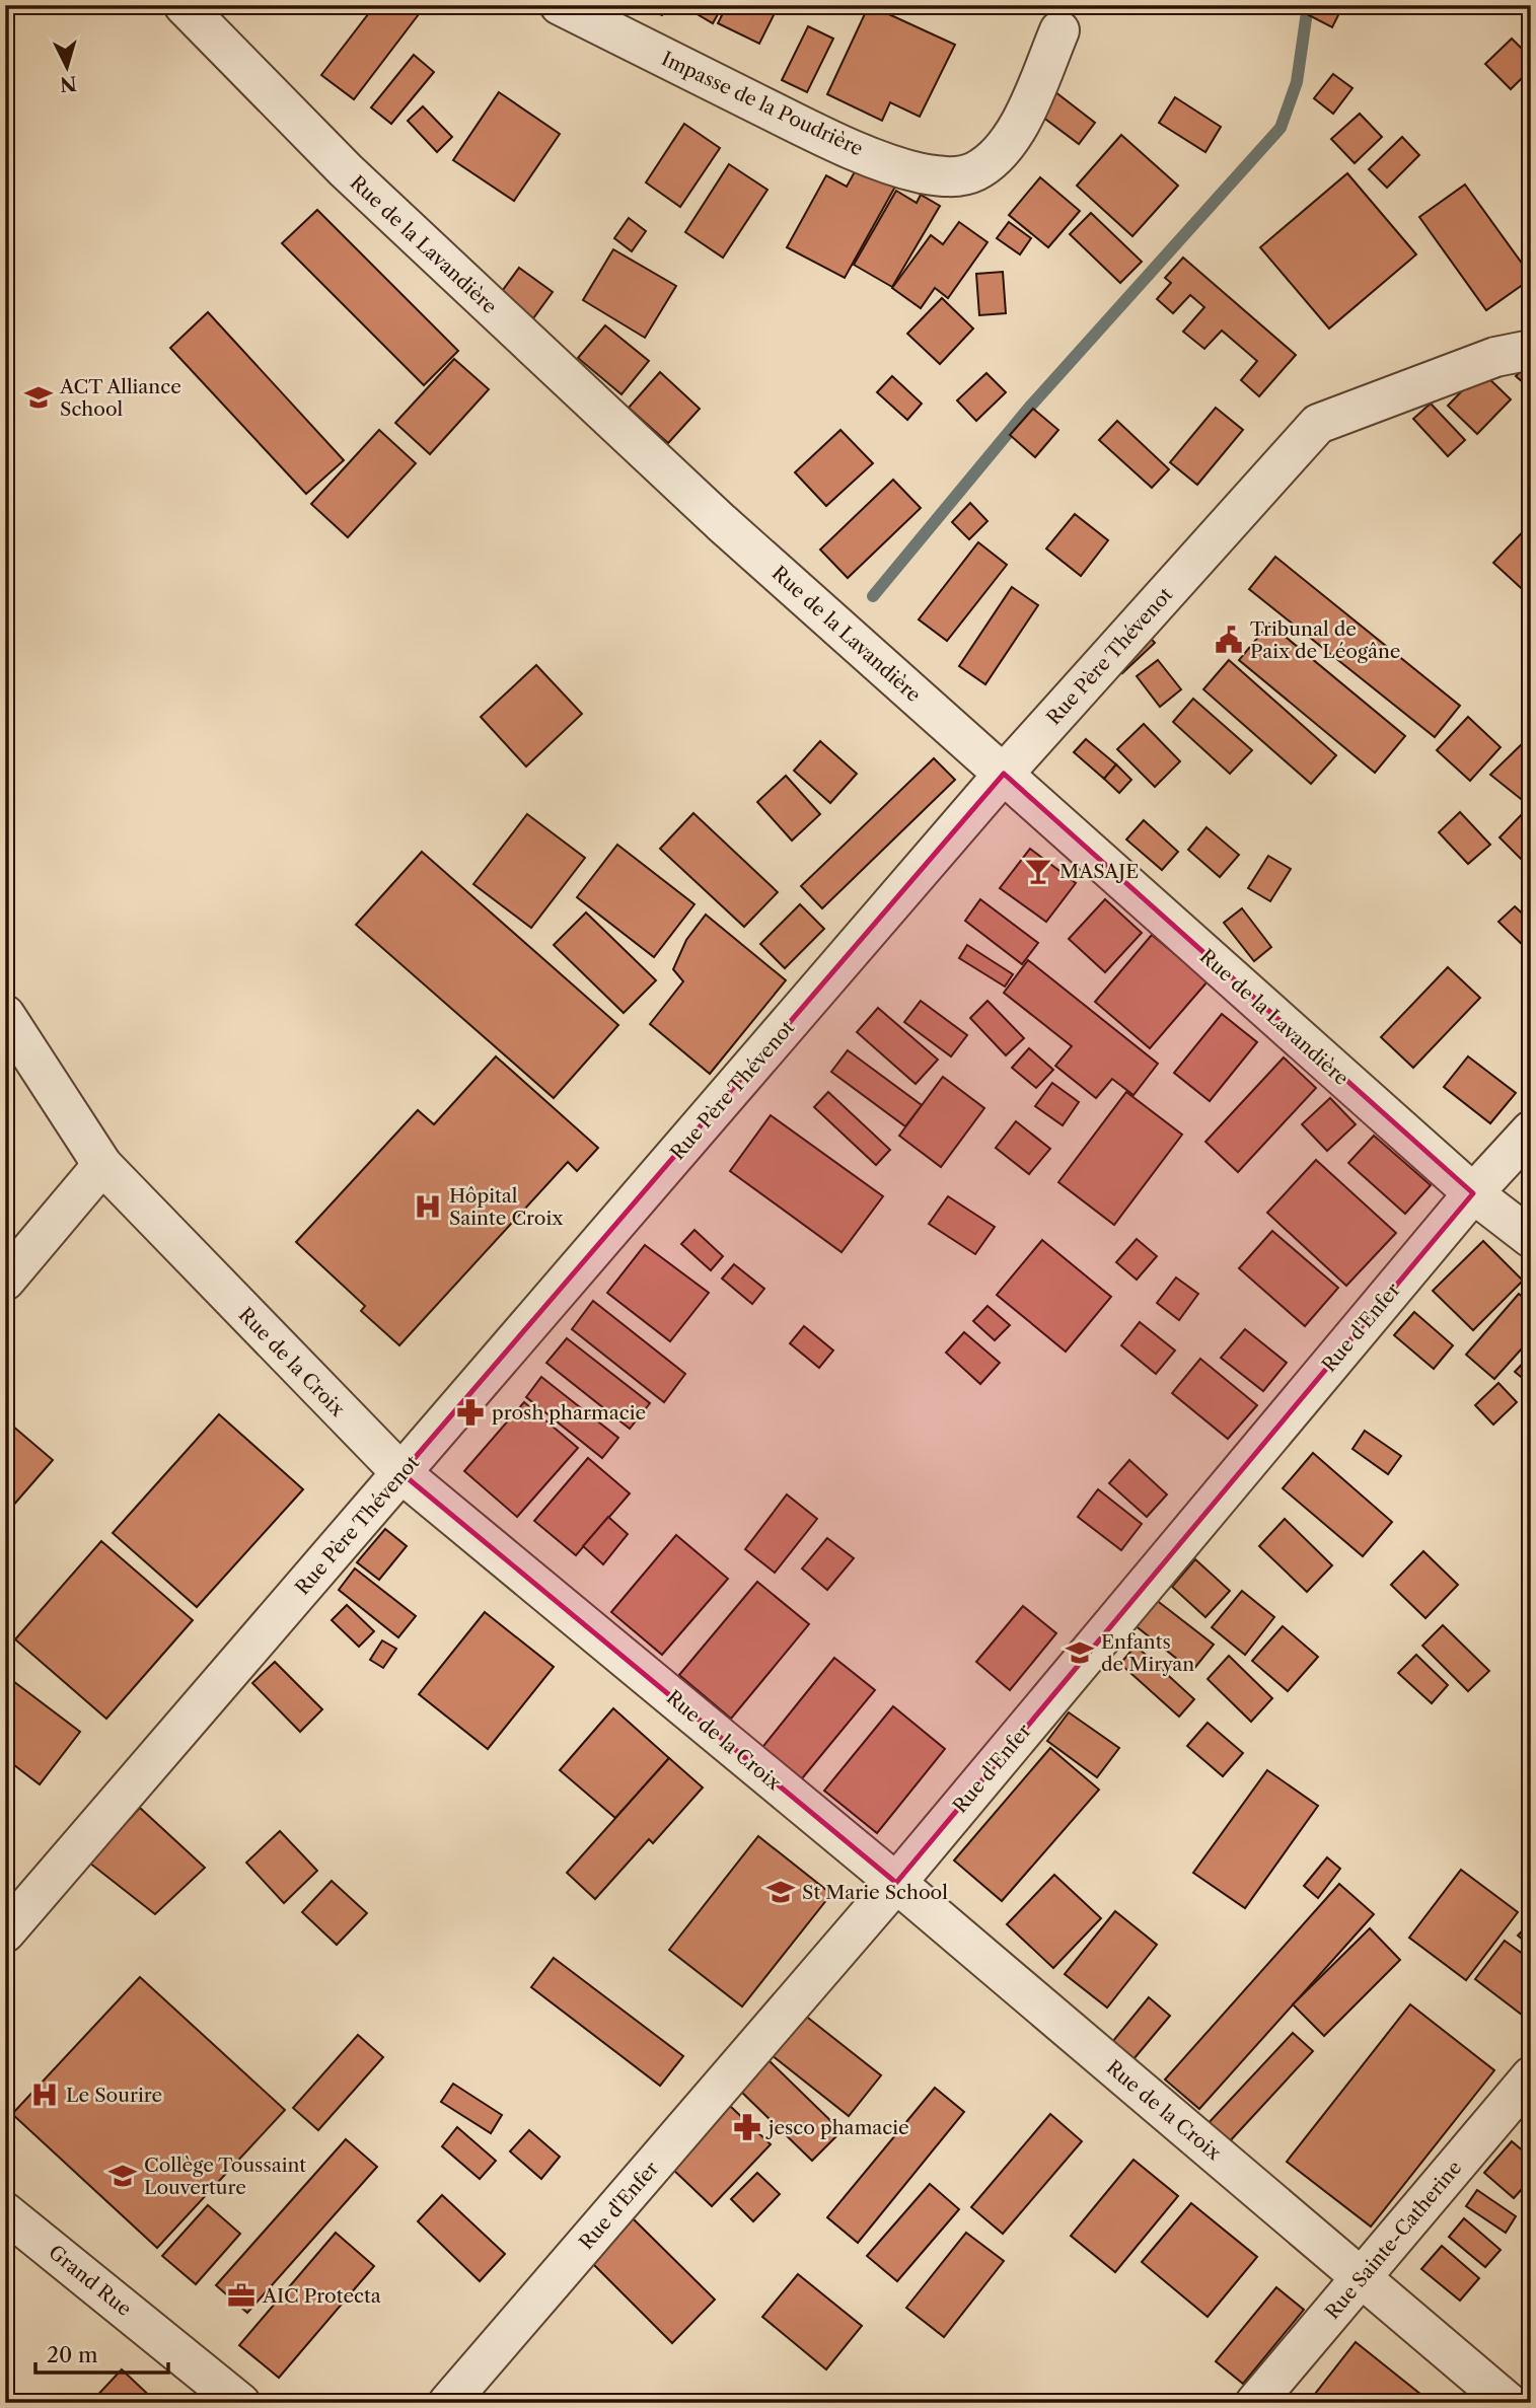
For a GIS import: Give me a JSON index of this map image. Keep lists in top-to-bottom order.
{
  "streets": {
    "street": [
      "Impasse de la Poudrière",
      "Rue de la Lavandière",
      "Rue Père Thévenot",
      "Rue d'Enfer",
      "Rue de la Croix",
      "Rue Sainte-Catherine",
      "Grand Rue"
    ]
  },
  "crossings": [
    ["Rue de la Lavandière", "Rue Père Thévenot"],
    ["Rue de la Lavandière", "Rue d'Enfer"],
    ["Rue Père Thévenot", "Rue de la Croix"],
    ["Rue d'Enfer", "Rue de la Croix"],
    ["Rue de la Croix", "Rue Sainte-Catherine"]
  ],
  "places": {
    "school or university": [
      "ACT Alliance School",
      "Enfants de Miryan",
      "St Marie School",
      "Collège Toussaint Louverture"
    ],
    "public building": ["Tribunal de Paix de Léogâne"],
    "bar": ["MASAJE"],
    "hospital": ["Hôpital Sainte Croix", "Le Sourire"],
    "pharmacy": ["prosh pharmacie", "jesco phamacie"],
    "office": ["AIC Protecta"]
  },
  "scale_bar": "20 m",
  "north": "bottom"
}
